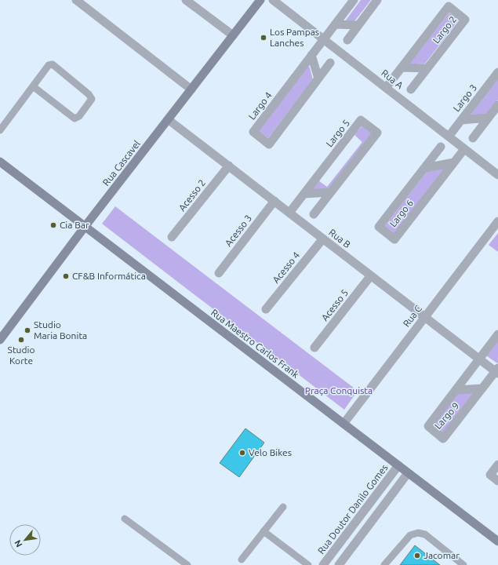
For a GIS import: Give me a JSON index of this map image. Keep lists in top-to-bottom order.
{
  "streets": {
    "main road": ["Rua Cascavel", "Rua Maestro Carlos Frank"],
    "street": [
      "Largo 2",
      "Rua A",
      "Largo 3",
      "Largo 4",
      "Largo 5",
      "Acesso 2",
      "Largo 6",
      "Acesso 3",
      "Rua B",
      "Acesso 4",
      "Acesso 5",
      "Rua C",
      "Largo 9",
      "Rua Doutor Danilo Gomes"
    ]
  },
  "crossings": [
    ["Largo 2", "Rua A"],
    ["Rua A", "Largo 3"],
    ["Rua A", "Largo 4"],
    ["Rua A", "Largo 6"],
    ["Largo 5", "Rua B"],
    ["Rua Cascavel", "Rua B"],
    ["Rua Cascavel", "Rua Maestro Carlos Frank"],
    ["Acesso 2", "Rua B"],
    ["Acesso 3", "Rua B"],
    ["Rua B", "Acesso 4"],
    ["Rua B", "Acesso 5"],
    ["Rua B", "Rua C"],
    ["Rua B", "Largo 9"],
    ["Rua C", "Rua Maestro Carlos Frank"],
    ["Rua Maestro Carlos Frank", "Rua Doutor Danilo Gomes"]
  ],
  "parks": ["Praça Conquista"],
  "places": [
    "Los Pampas Lanches",
    "Cia Bar",
    "CF&B Informática",
    "Studio Maria Bonita",
    "Studio Korte",
    "Velo Bikes",
    "Jacomar"
  ],
  "north": "bottom left"
}
